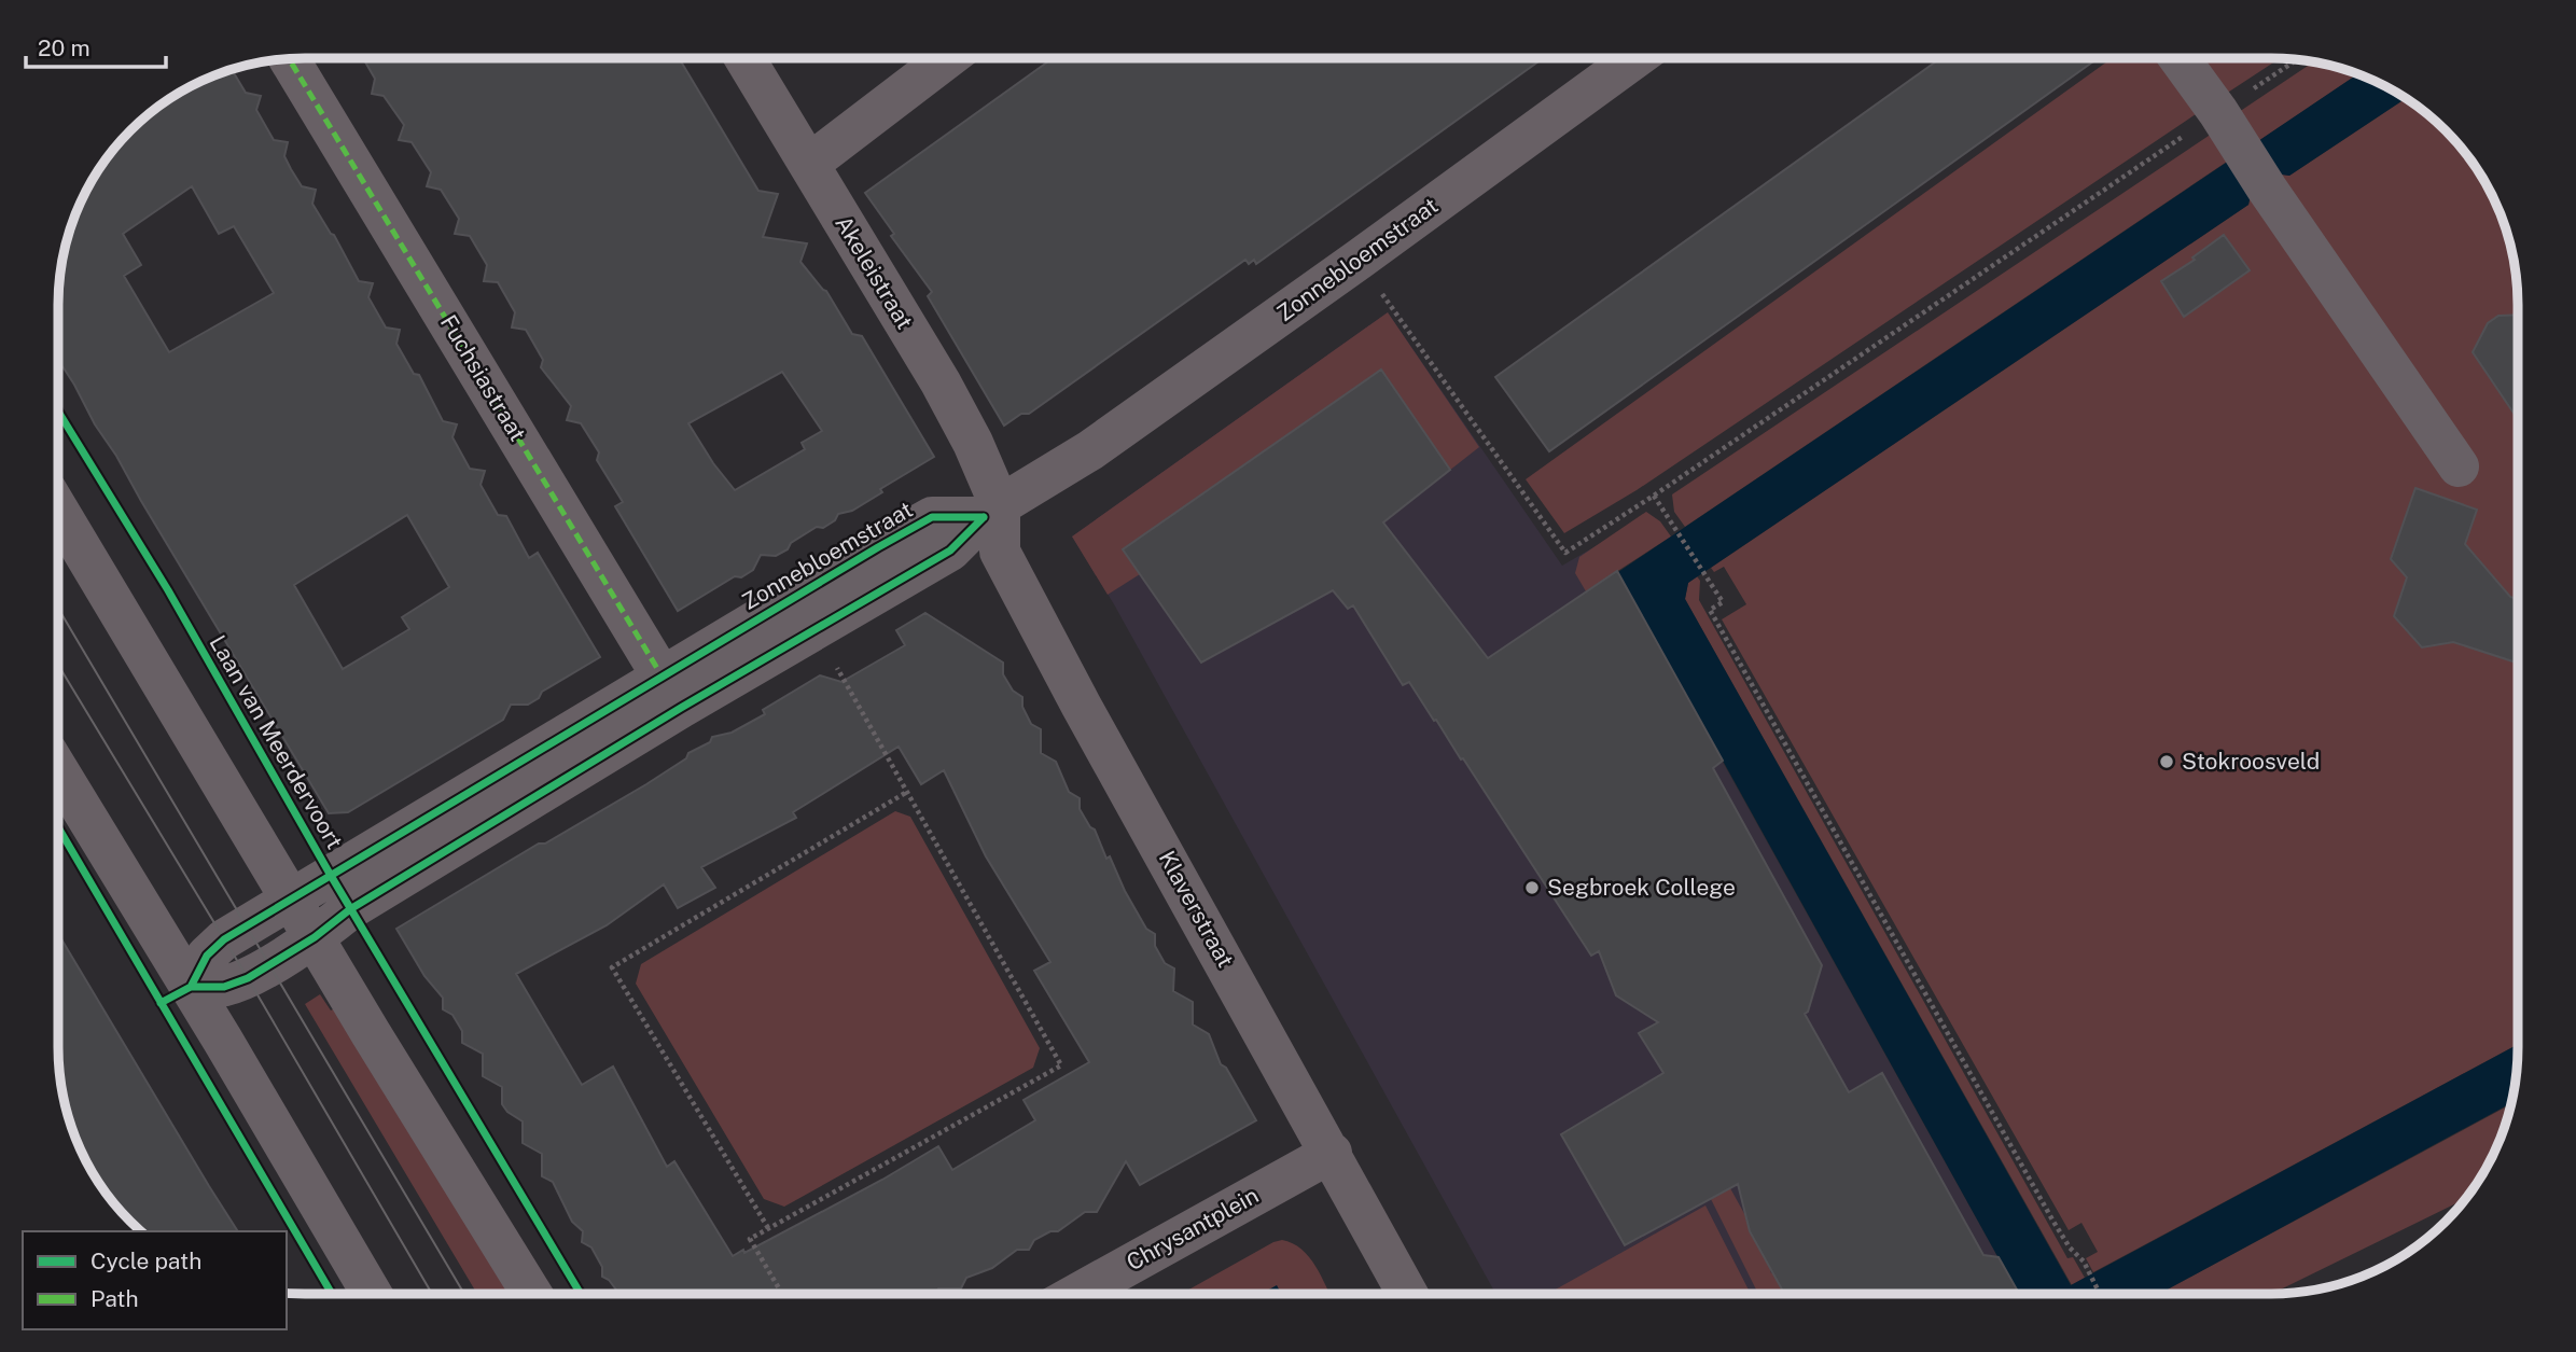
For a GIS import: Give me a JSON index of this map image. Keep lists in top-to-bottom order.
{
  "streets": {
    "street": [
      "Zonnebloemstraat",
      "Akeleistraat",
      "Fuchsiastraat",
      "Klaverstraat",
      "Chrysantplein"
    ],
    "cycle path": ["Laan van Meerdervoort"]
  },
  "crossings": [
    ["Zonnebloemstraat", "Akeleistraat"],
    ["Zonnebloemstraat", "Fuchsiastraat"],
    ["Zonnebloemstraat", "Klaverstraat"],
    ["Akeleistraat", "Klaverstraat"],
    ["Klaverstraat", "Chrysantplein"]
  ],
  "places": ["Stokroosveld", "Segbroek College"],
  "legend": ["Cycle path", "Path"],
  "scale_bar": "20 m"
}
